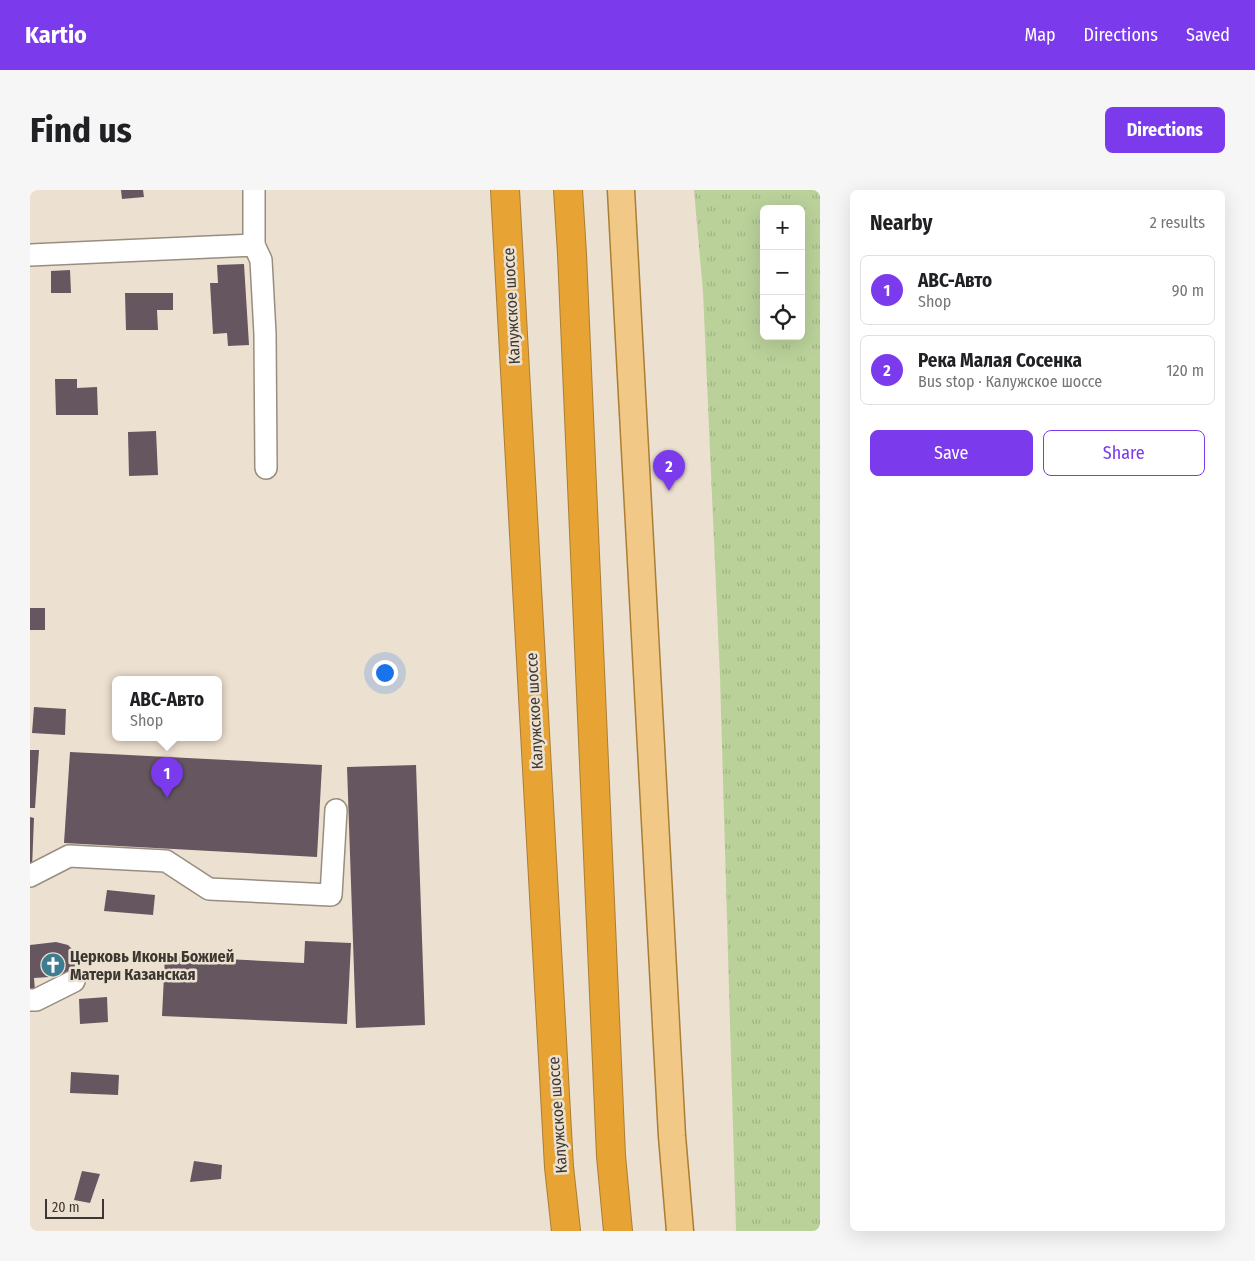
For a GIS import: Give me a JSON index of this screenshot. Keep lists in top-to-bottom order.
{
  "streets": {
    "highway": ["Калужское шоссе"]
  },
  "places": {
    "church": ["Церковь Иконы Божией Матери Казанская"]
  },
  "scale_bar": "20 m",
  "page": {
    "header": "Kartio",
    "nav": ["Map", "Directions", "Saved"],
    "buttons": [
      "Directions",
      ["Save", "Share"]
    ],
    "title": "Find us",
    "heading": ["Nearby", "2 results"],
    "map_buttons": ["+", "−"],
    "list": [
      {
        "mark": "1",
        "name": "АВС-Авто",
        "note": "Shop",
        "value": "90 m"
      },
      {
        "mark": "2",
        "name": "Река Малая Сосенка",
        "note": "Bus stop · Калужское шоссе",
        "value": "120 m"
      }
    ],
    "pins": ["2", "1"],
    "popup": ["АВС-Авто", "Shop"],
    "scale": "20 m"
  }
}
